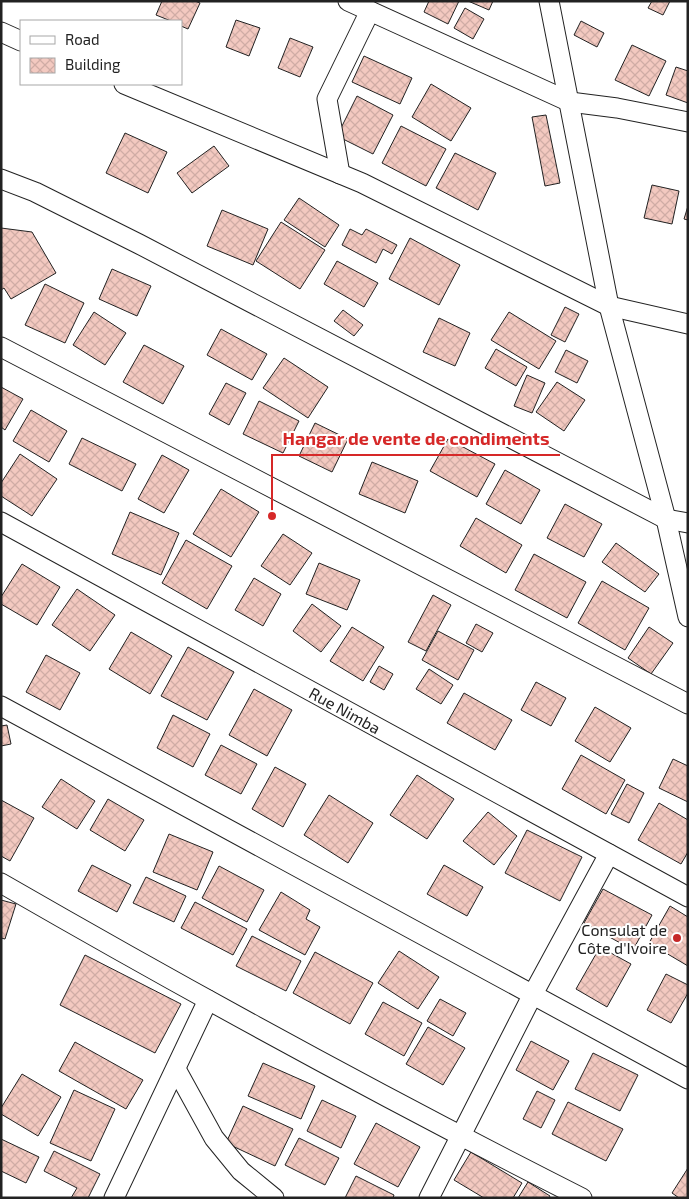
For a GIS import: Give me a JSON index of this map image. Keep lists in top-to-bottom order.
{
  "streets": {
    "street": ["Rue Nimba"]
  },
  "places": ["Hangar de vente de condiments", "Consulat de Côte d'Ivoire"],
  "legend": ["Road", "Building"]
}
